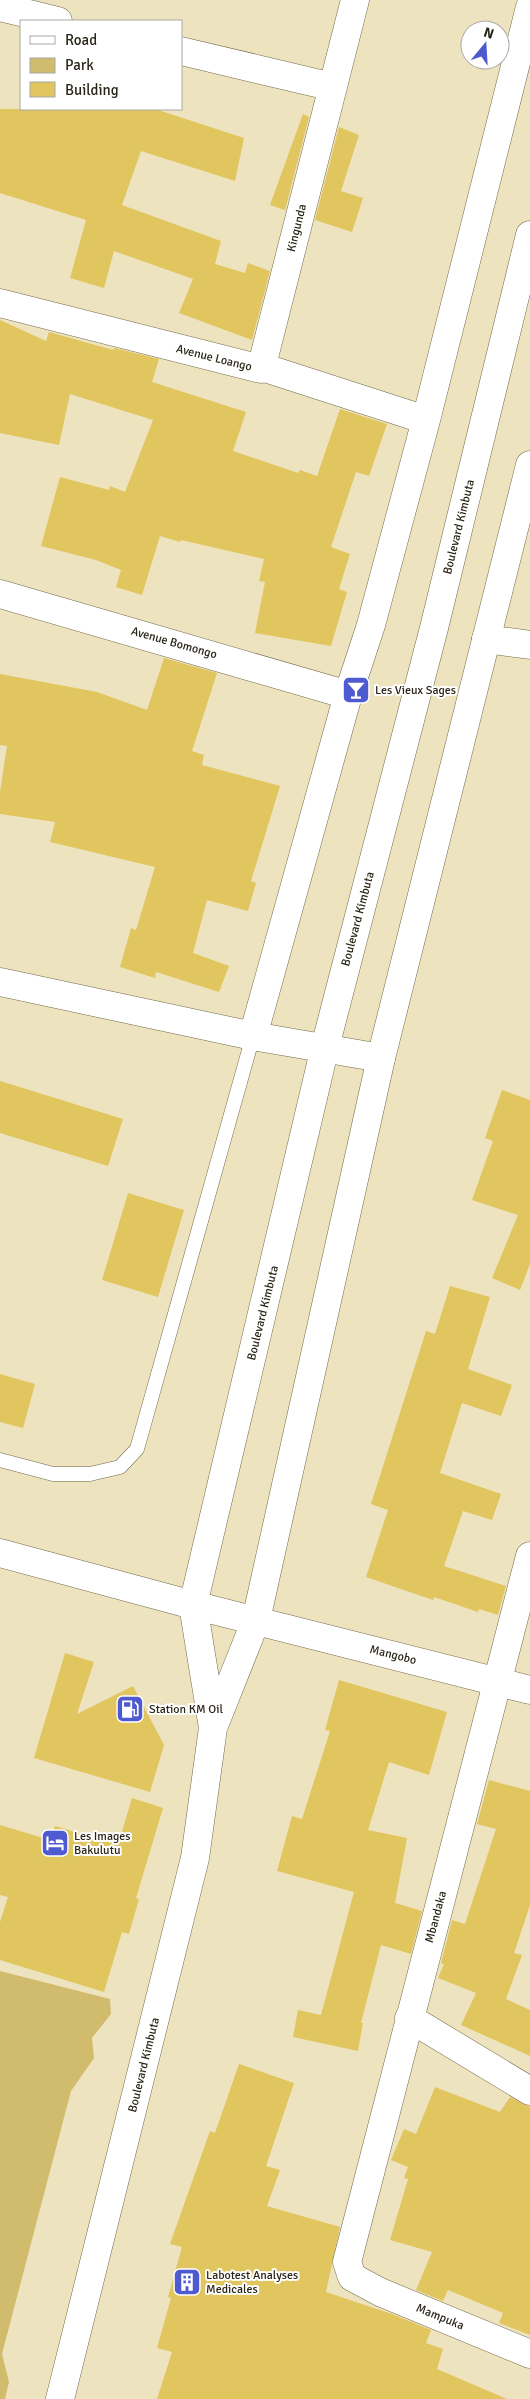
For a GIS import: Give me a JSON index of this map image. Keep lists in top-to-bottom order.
{
  "streets": {
    "street": [
      "Kingunda",
      "Avenue Loango",
      "Boulevard Kimbuta",
      "Avenue Bomongo",
      "Mangobo",
      "Mbandaka",
      "Mampuka"
    ]
  },
  "crossings": [
    ["Kingunda", "Avenue Loango"],
    ["Boulevard Kimbuta", "Mangobo"],
    ["Mangobo", "Mbandaka"],
    ["Mbandaka", "Mampuka"]
  ],
  "places": {
    "bar": ["Les Vieux Sages"],
    "fuel station": ["Station KM Oil"],
    "hotel": ["Les Images Bakulutu"],
    "building": ["Labotest Analyses Medicales"]
  },
  "legend": ["Road", "Park", "Building"],
  "north": "top"
}
